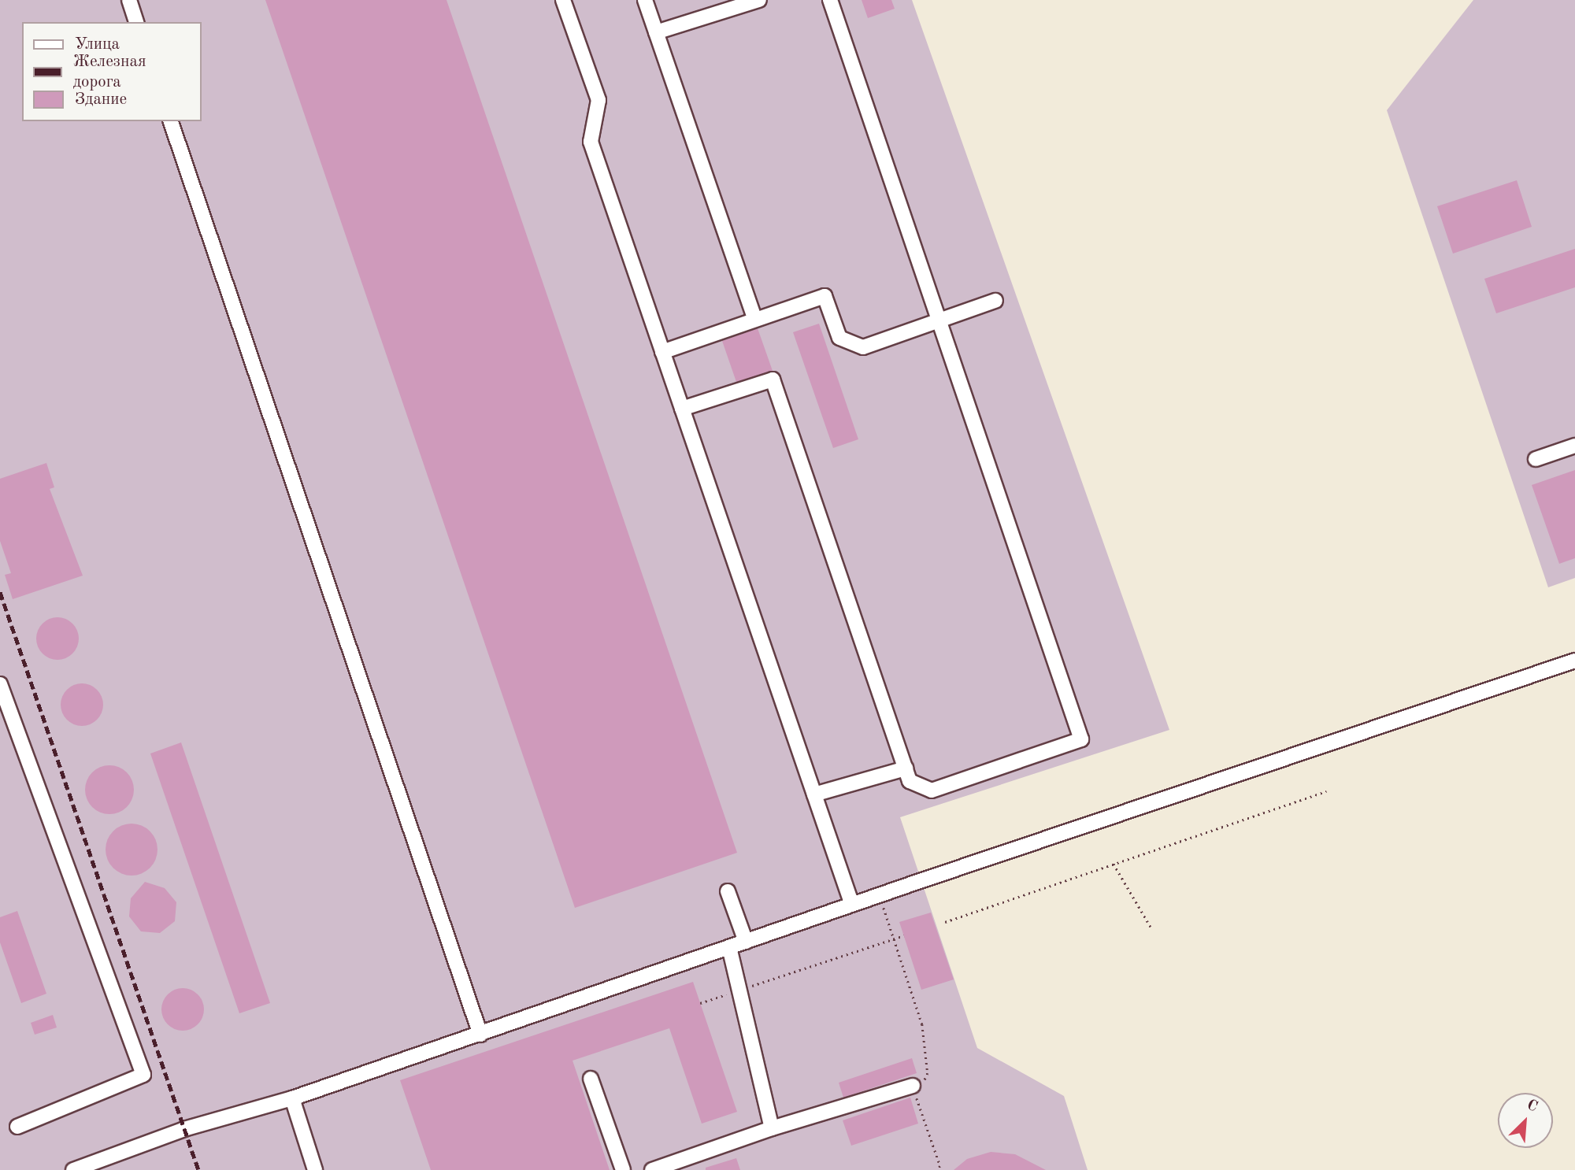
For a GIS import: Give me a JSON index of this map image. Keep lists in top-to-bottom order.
{
  "legend": ["Улица", "Железная дорога", "Здание"],
  "north": "top right"
}
